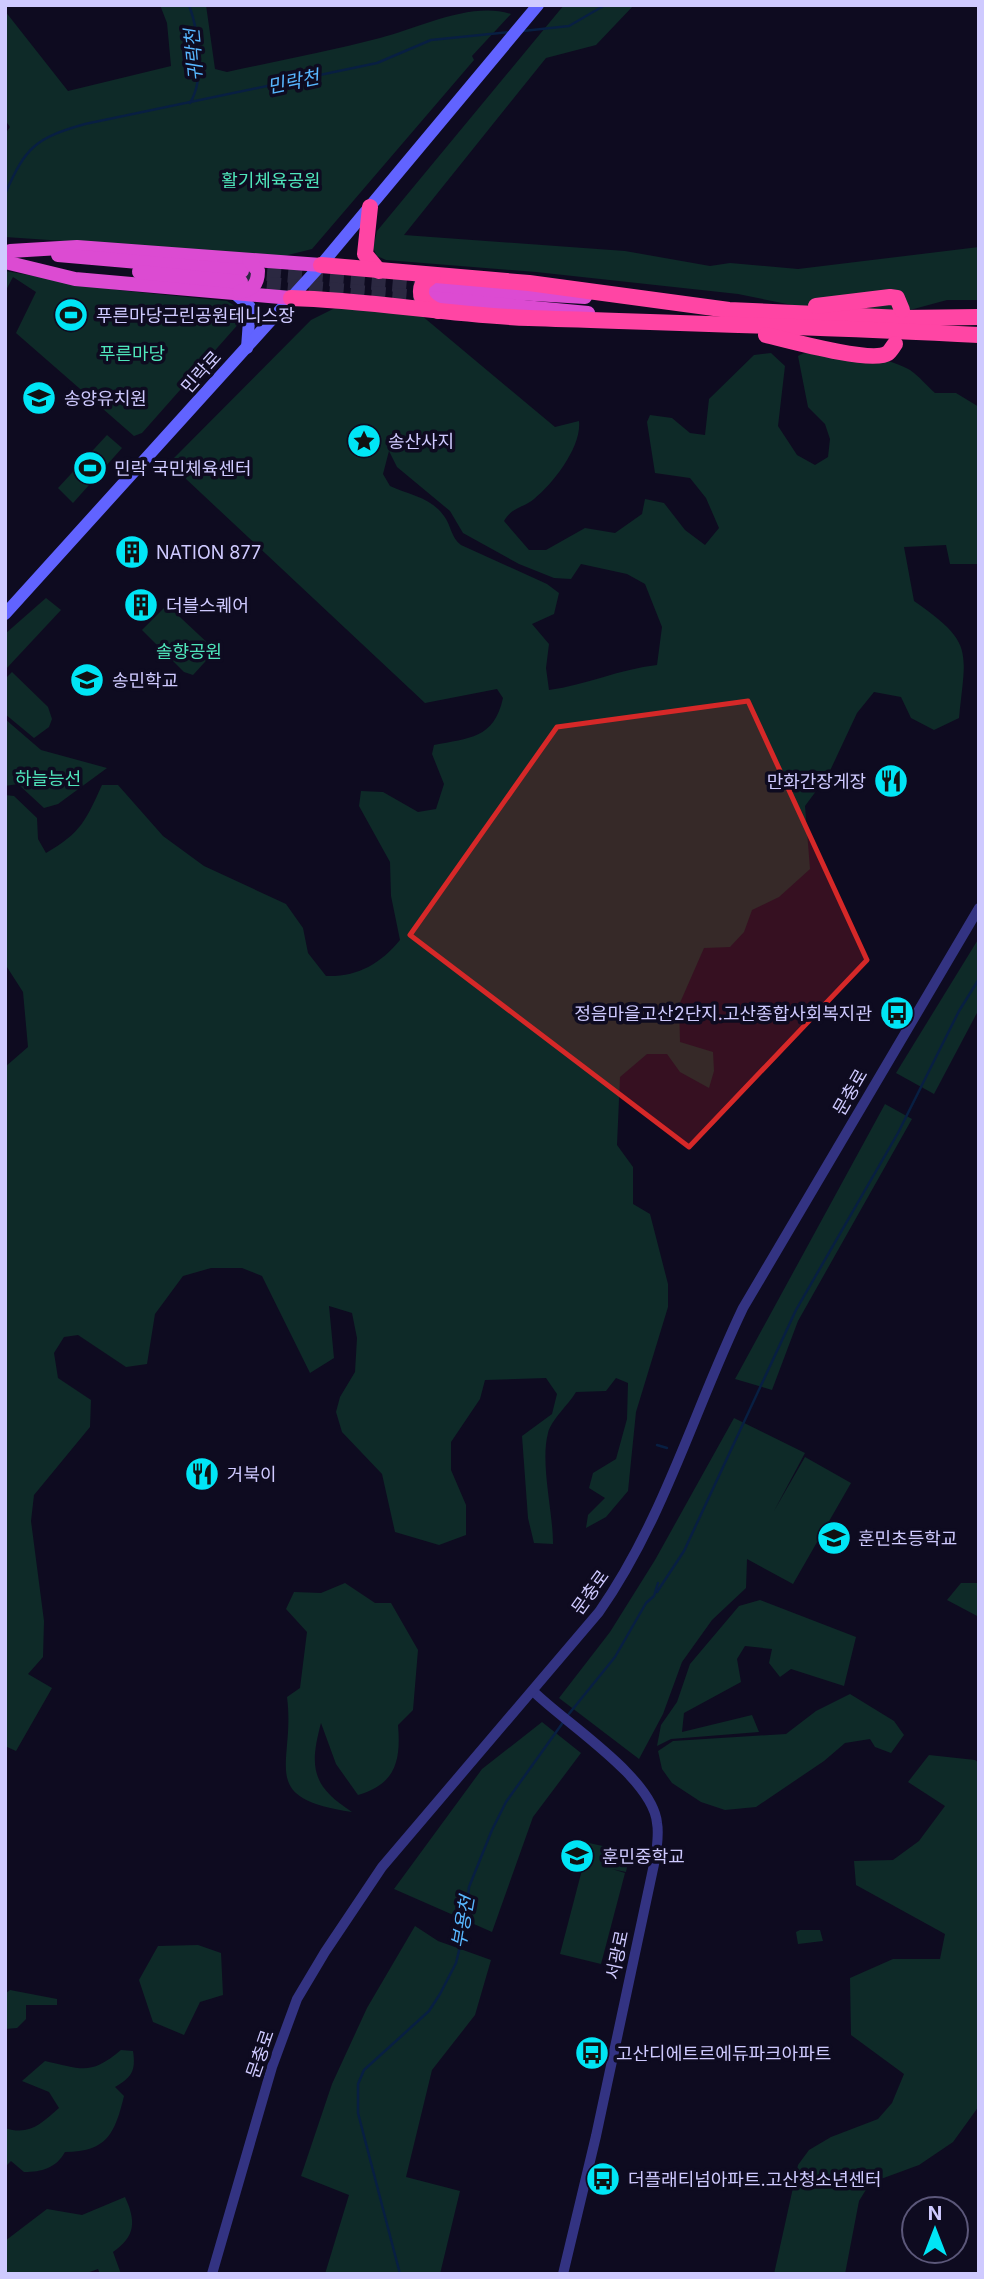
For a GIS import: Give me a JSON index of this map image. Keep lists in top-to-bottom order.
{
  "streets": {
    "main road": ["민락로"],
    "street": ["문충로", "서광로"]
  },
  "crossings": [
    ["문충로", "서광로"]
  ],
  "water": ["귀락천", "민락천", "부용천"],
  "parks": [
    "활기체육공원",
    "푸른마당",
    "솔향공원",
    "하늘능선"
  ],
  "places": {
    "sports": ["푸른마당근린공원테니스장", "민락 국민체육센터"],
    "school or university": [
      "송양유치원",
      "송민학교",
      "훈민초등학교",
      "훈민중학교"
    ],
    "place": ["송산사지"],
    "building": ["NATION 877", "더블스퀘어"],
    "restaurant": ["만화간장게장", "거북이"],
    "bus stop": ["정음마을고산2단지.고산종합사회복지관", "고산디에트르에듀파크아파트", "더플래티넘아파트.고산청소년센터"]
  },
  "north": "top"
}
